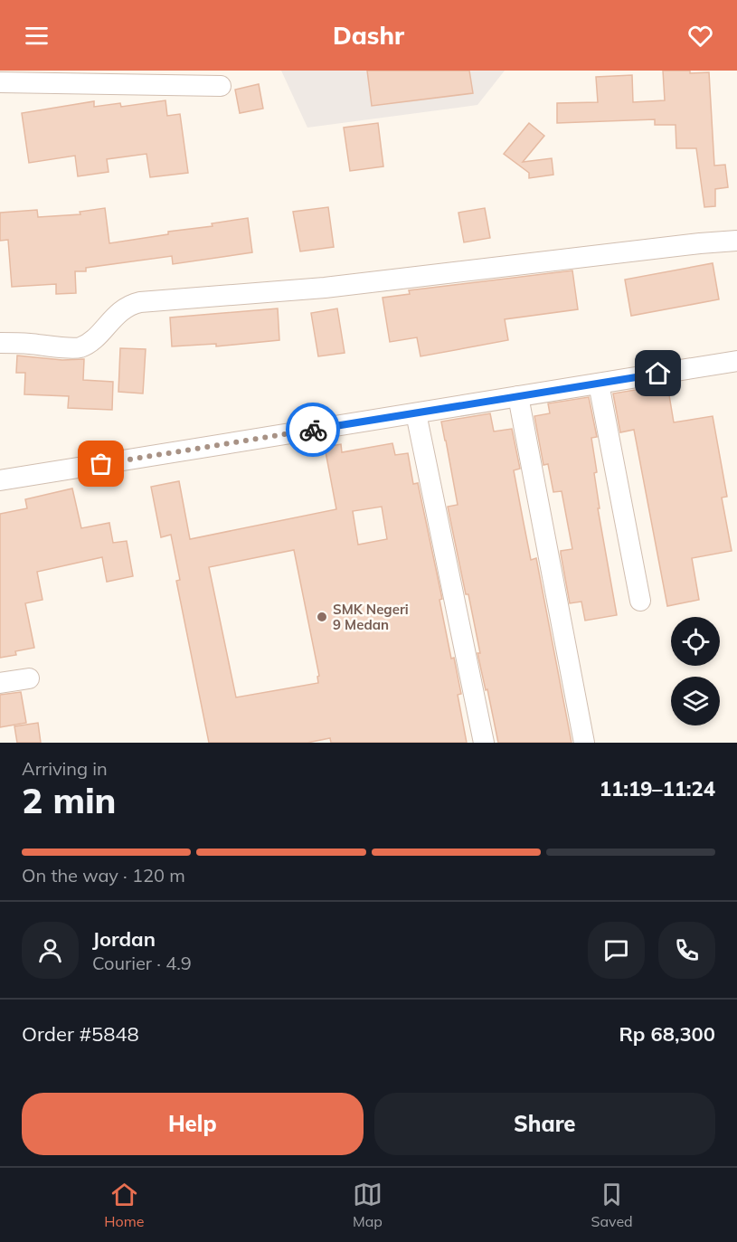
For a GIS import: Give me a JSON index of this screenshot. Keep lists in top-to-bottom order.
{
  "places": ["SMK Negeri 9 Medan"],
  "page": {
    "header": "Dashr",
    "heading": ["2 min", "Arriving in", "11:19–11:24"],
    "panel": [
      "Jordan",
      "Courier · 4.9",
      "Order #5848",
      "Rp 68,300"
    ],
    "bar": "On the way · 120 m",
    "buttons": ["Help", "Share"],
    "tabs": ["Home", "Map", "Saved"]
  }
}
